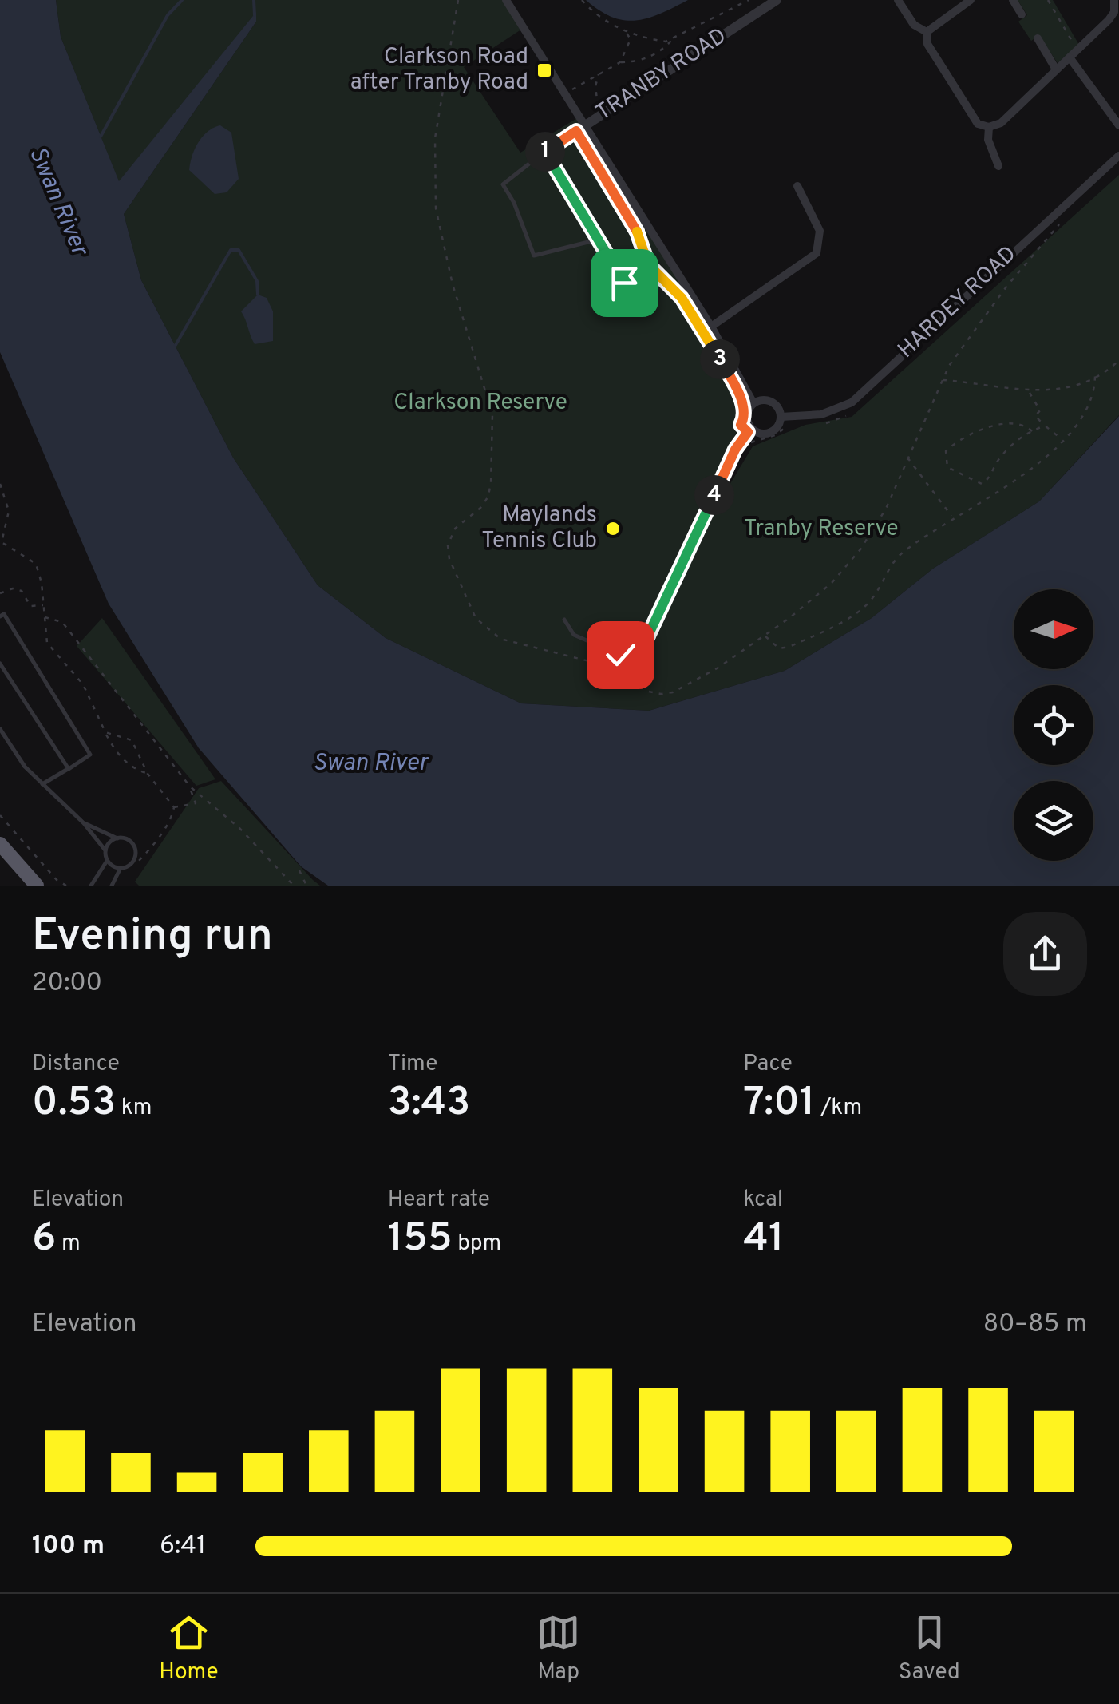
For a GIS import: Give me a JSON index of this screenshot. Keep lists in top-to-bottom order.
{
  "streets": {
    "street": ["TRANBY ROAD", "HARDEY ROAD"]
  },
  "water": ["Swan River"],
  "parks": ["Clarkson Reserve", "Tranby Reserve"],
  "places": {
    "transit": ["Clarkson Road after Tranby Road"],
    "other": ["Maylands Tennis Club"]
  },
  "north": "right",
  "page": {
    "pins": ["1", "3", "4"],
    "heading": ["Evening run", "20:00"],
    "stats": [
      ["Distance", "0.53 km"],
      ["Time", "3:43"],
      ["Pace", "7:01 /km"],
      ["Elevation", "6 m"],
      ["Heart rate", "155 bpm"],
      ["kcal", "41"]
    ],
    "chart": ["Elevation", "80–85 m"],
    "list": [
      {
        "name": "100 m",
        "note": "6:41"
      }
    ],
    "tabs": ["Home", "Map", "Saved"]
  }
}
